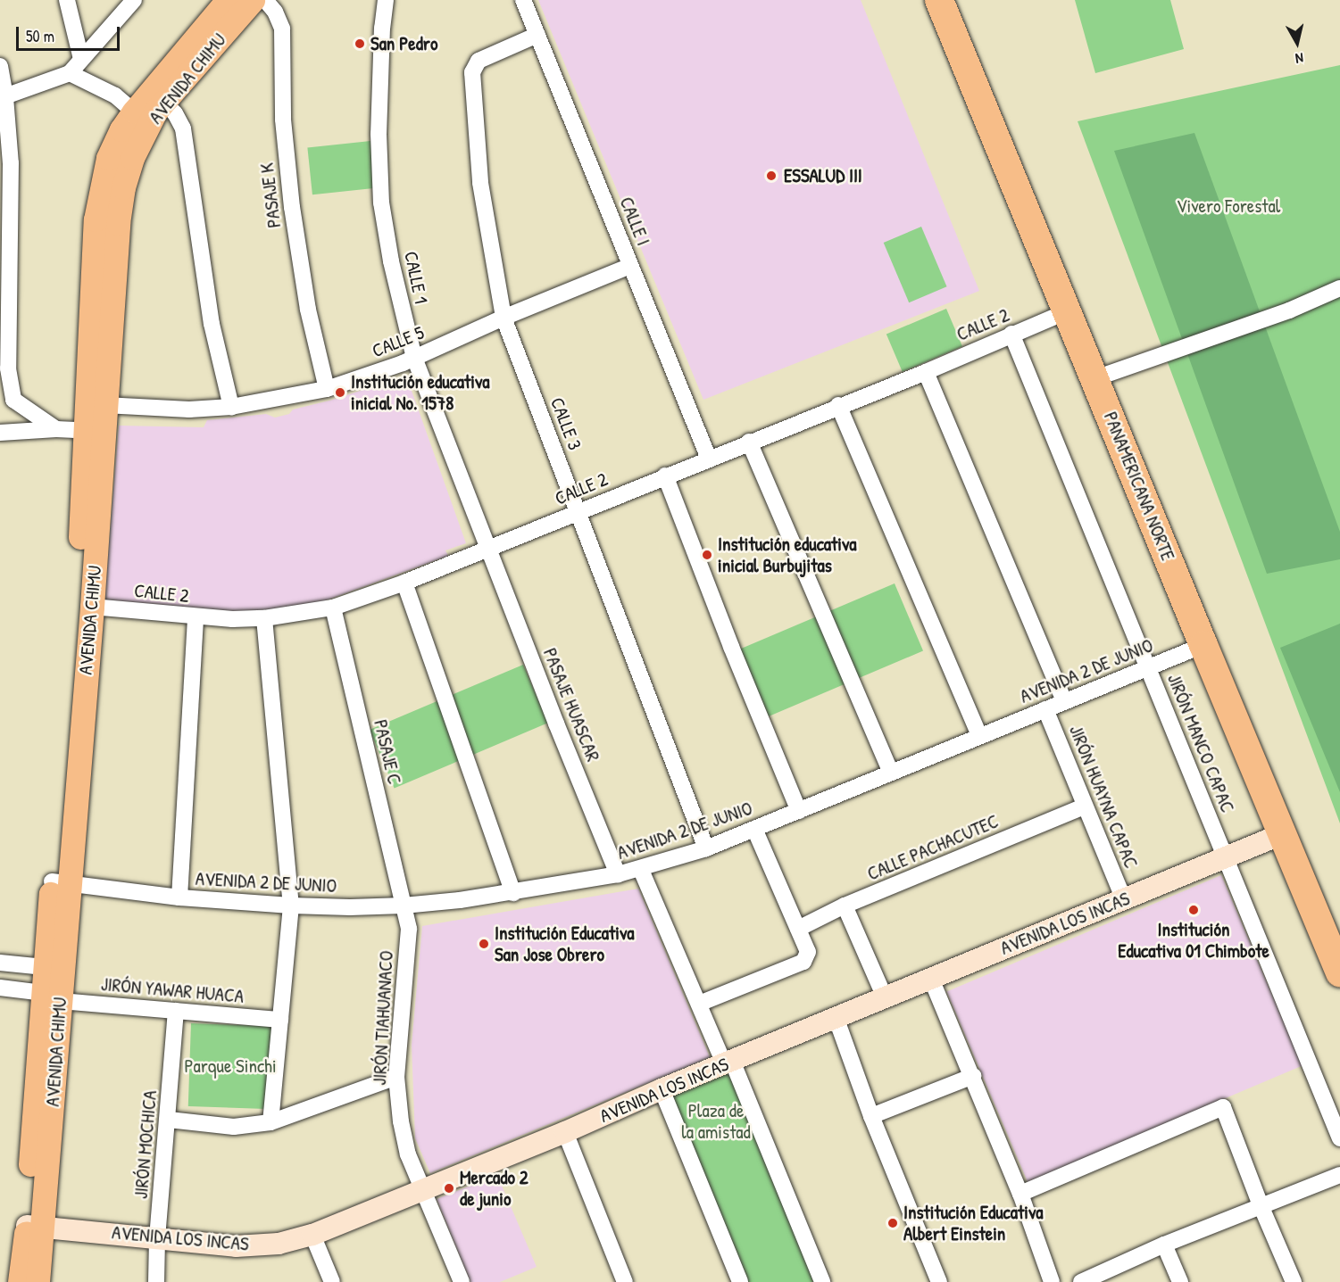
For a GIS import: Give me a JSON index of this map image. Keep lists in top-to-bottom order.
{
  "streets": {
    "highway": ["PANAMERICANA NORTE"],
    "main road": ["AVENIDA CHIMU"],
    "street": [
      "PASAJE K",
      "CALLE I",
      "CALLE 1",
      "CALLE 2",
      "CALLE 5",
      "CALLE 3",
      "AVENIDA 2 DE JUNIO",
      "PASAJE HUASCAR",
      "JIRÓN MANCO CAPAC",
      "PASAJE C",
      "JIRÓN HUAYNA CAPAC",
      "CALLE PACHACUTEC",
      "AVENIDA LOS INCAS",
      "JIRÓN YAWAR HUACA",
      "JIRÓN TIAHUANACO",
      "JIRÓN MOCHICA"
    ]
  },
  "crossings": [
    ["AVENIDA CHIMU", "CALLE 2"],
    ["AVENIDA CHIMU", "CALLE 5"],
    ["AVENIDA CHIMU", "AVENIDA 2 DE JUNIO"],
    ["AVENIDA CHIMU", "AVENIDA LOS INCAS"],
    ["AVENIDA CHIMU", "JIRÓN YAWAR HUACA"],
    ["PASAJE K", "CALLE 5"],
    ["CALLE I", "CALLE 2"],
    ["CALLE I", "CALLE 5"],
    ["CALLE I", "CALLE 3"],
    ["CALLE 1", "CALLE 2"],
    ["CALLE 1", "CALLE 5"],
    ["CALLE 1", "PASAJE HUASCAR"],
    ["CALLE 2", "CALLE 3"],
    ["CALLE 2", "PANAMERICANA NORTE"],
    ["CALLE 2", "PASAJE HUASCAR"],
    ["CALLE 2", "JIRÓN MANCO CAPAC"],
    ["CALLE 2", "PASAJE C"],
    ["CALLE 5", "CALLE 3"],
    ["CALLE 3", "AVENIDA 2 DE JUNIO"],
    ["PANAMERICANA NORTE", "AVENIDA 2 DE JUNIO"],
    ["PANAMERICANA NORTE", "AVENIDA LOS INCAS"],
    ["AVENIDA 2 DE JUNIO", "PASAJE HUASCAR"],
    ["AVENIDA 2 DE JUNIO", "JIRÓN MANCO CAPAC"],
    ["AVENIDA 2 DE JUNIO", "PASAJE C"],
    ["AVENIDA 2 DE JUNIO", "JIRÓN HUAYNA CAPAC"],
    ["AVENIDA 2 DE JUNIO", "JIRÓN TIAHUANACO"],
    ["JIRÓN MANCO CAPAC", "AVENIDA LOS INCAS"],
    ["PASAJE C", "JIRÓN TIAHUANACO"],
    ["JIRÓN HUAYNA CAPAC", "CALLE PACHACUTEC"],
    ["JIRÓN HUAYNA CAPAC", "AVENIDA LOS INCAS"],
    ["AVENIDA LOS INCAS", "JIRÓN TIAHUANACO"],
    ["AVENIDA LOS INCAS", "JIRÓN MOCHICA"],
    ["JIRÓN YAWAR HUACA", "JIRÓN MOCHICA"]
  ],
  "parks": ["Vivero Forestal", "Parque Sinchi", "Plaza de la amistad"],
  "places": [
    "San Pedro",
    "ESSALUD III",
    "Institución educativa inicial No. 1578",
    "Institución educativa inicial Burbujitas",
    "Institución Educativa 01 Chimbote",
    "Institución Educativa San Jose Obrero",
    "Mercado 2 de junio",
    "Institución Educativa Albert Einstein"
  ],
  "scale_bar": "50 m",
  "north": "bottom"
}
